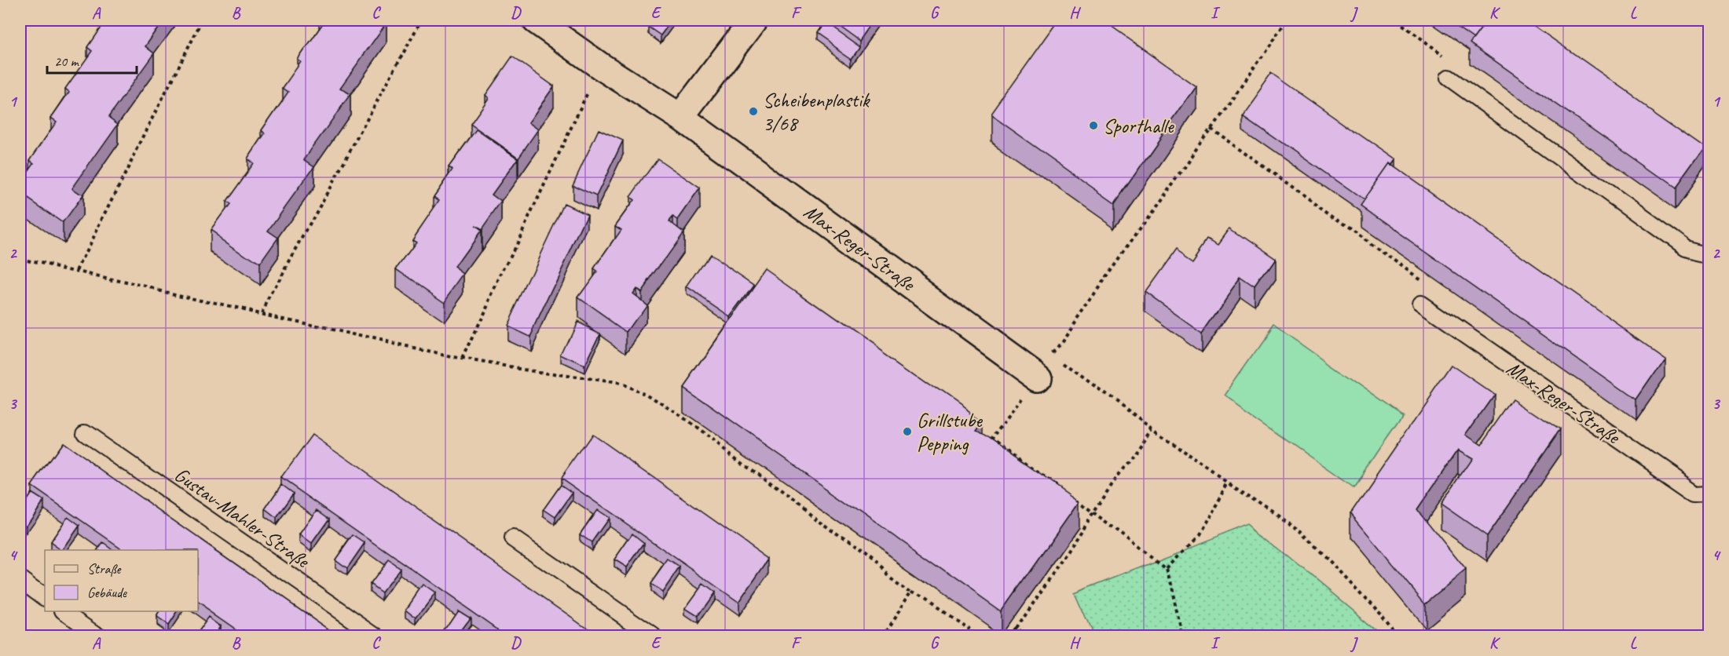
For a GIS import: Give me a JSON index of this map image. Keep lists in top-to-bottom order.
{
  "streets": {
    "street": ["Max-Reger-Straße"],
    "lane": ["Gustav-Mahler-Straße"]
  },
  "places": ["Scheibenplastik 3/68", "Sporthalle", "Grillstube Pepping"],
  "legend": ["Straße", "Gebäude"],
  "scale_bar": "20 m",
  "grid": {
    "columns": [
      "A",
      "B",
      "C",
      "D",
      "E",
      "F",
      "G",
      "H",
      "I",
      "J",
      "K",
      "L"
    ],
    "rows": [
      "1",
      "2",
      "3",
      "4"
    ]
  }
}
